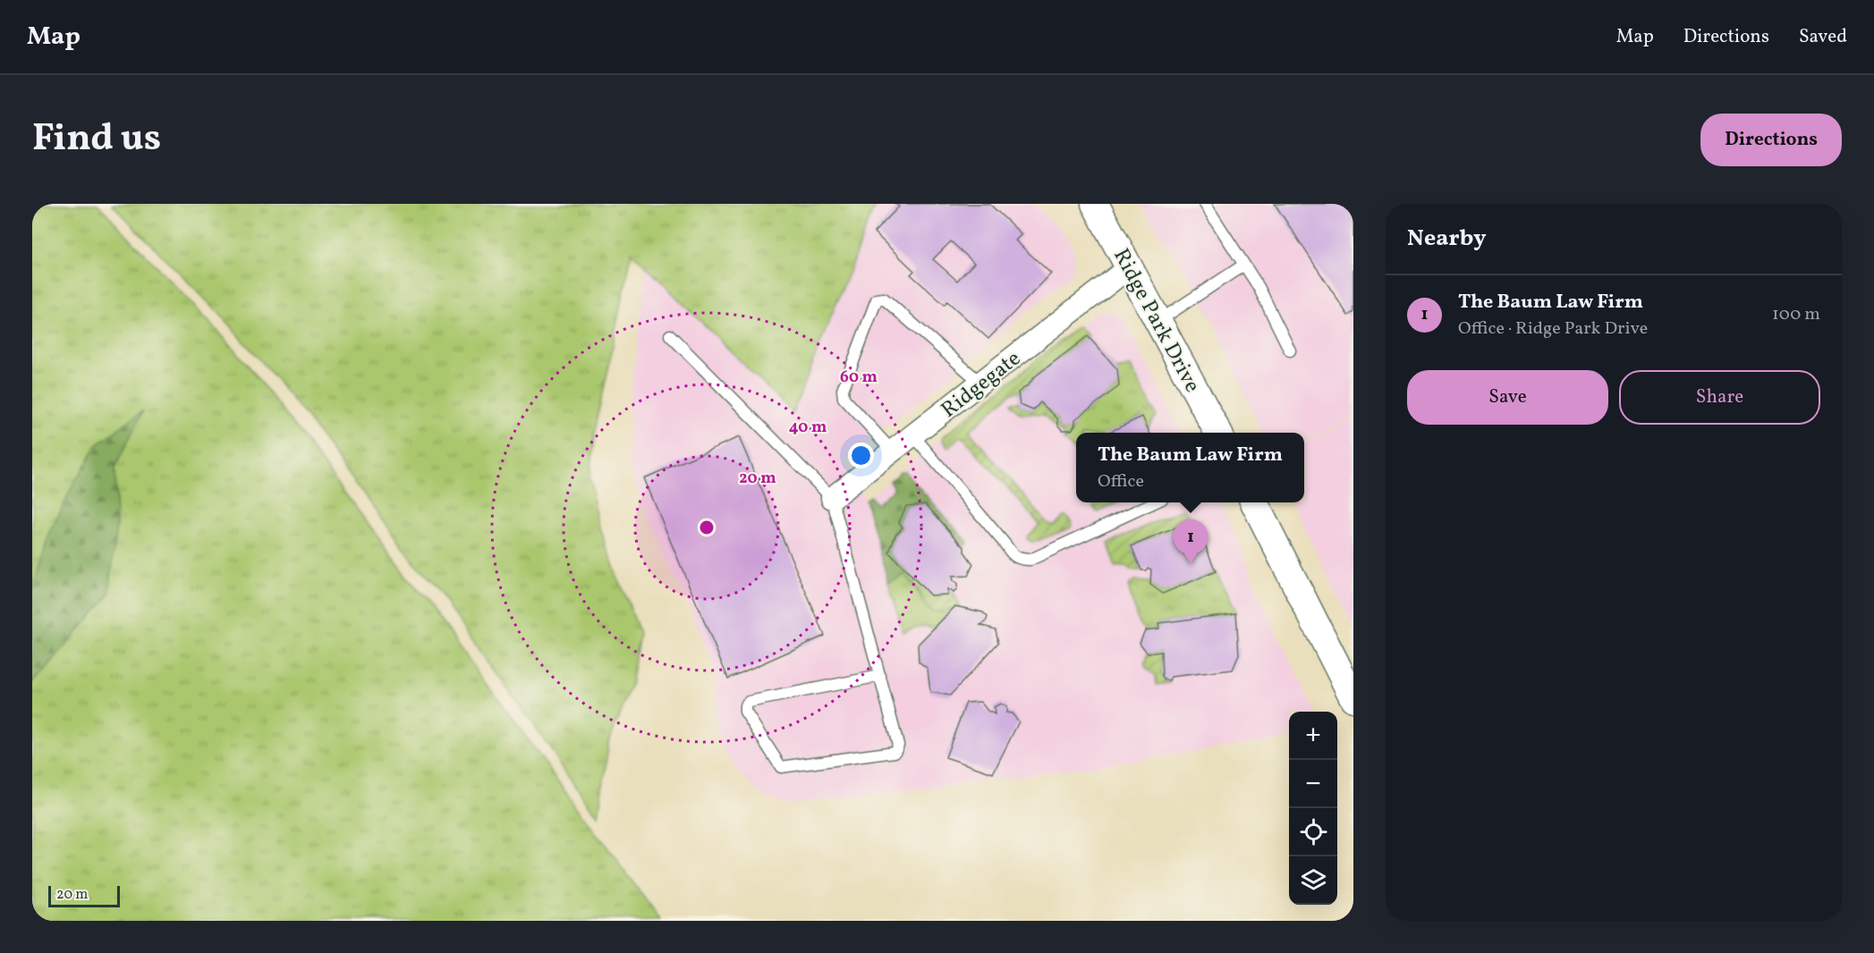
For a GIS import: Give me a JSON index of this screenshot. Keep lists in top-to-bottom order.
{
  "streets": {
    "street": ["Ridge Park Drive", "Ridgegate"]
  },
  "crossings": [
    ["Ridge Park Drive", "Ridgegate"]
  ],
  "scale_bar": "20 m",
  "page": {
    "header": "Map",
    "nav": ["Map", "Directions", "Saved"],
    "title": "Find us",
    "buttons": [
      "Directions",
      ["Save", "Share"]
    ],
    "heading": "Nearby",
    "list": [
      {
        "mark": "1",
        "name": "The Baum Law Firm",
        "note": "Office · Ridge Park Drive",
        "value": "100 m"
      }
    ],
    "popup": ["The Baum Law Firm", "Office"],
    "pins": "1",
    "map_buttons": ["+", "−"],
    "scale": "20 m"
  },
  "rings": ["60 m", "40 m", "20 m"]
}
